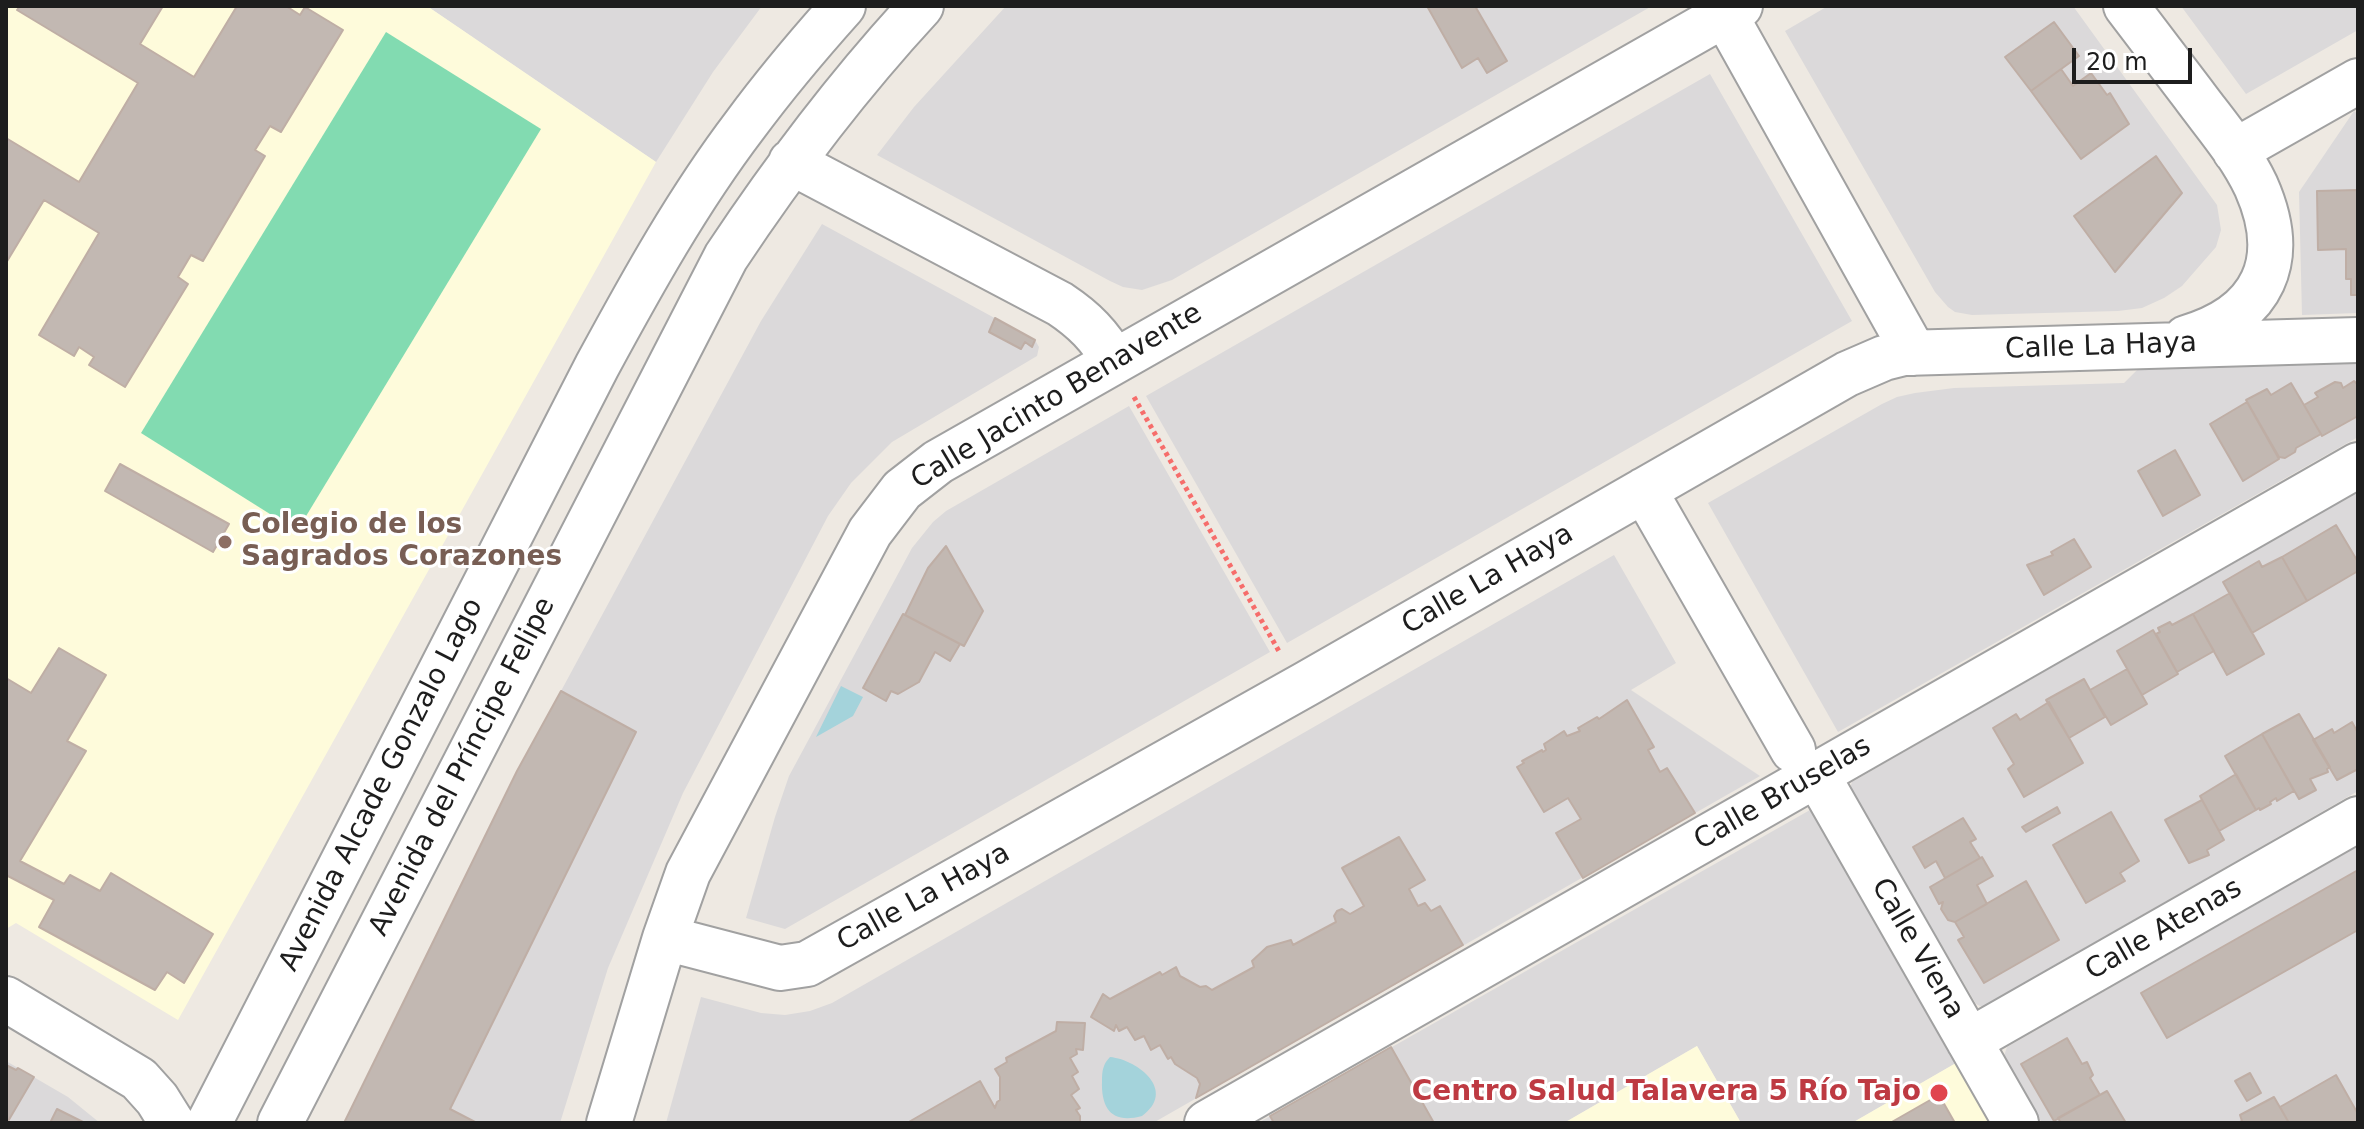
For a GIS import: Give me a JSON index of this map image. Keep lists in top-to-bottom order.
{
  "streets": {
    "street": [
      "Calle La Haya",
      "Calle Jacinto Benavente",
      "Avenida del Príncipe Felipe",
      "Avenida Alcade Gonzalo Lago",
      "Calle Bruselas",
      "Calle Atenas",
      "Calle Viena"
    ]
  },
  "crossings": [
    ["Calle La Haya", "Calle Jacinto Benavente"],
    ["Calle La Haya", "Calle Viena"],
    ["Calle Bruselas", "Calle Viena"],
    ["Calle Atenas", "Calle Viena"]
  ],
  "places": ["Colegio de los Sagrados Corazones", "Centro Salud Talavera 5 Río Tajo"],
  "scale_bar": "20 m"
}
